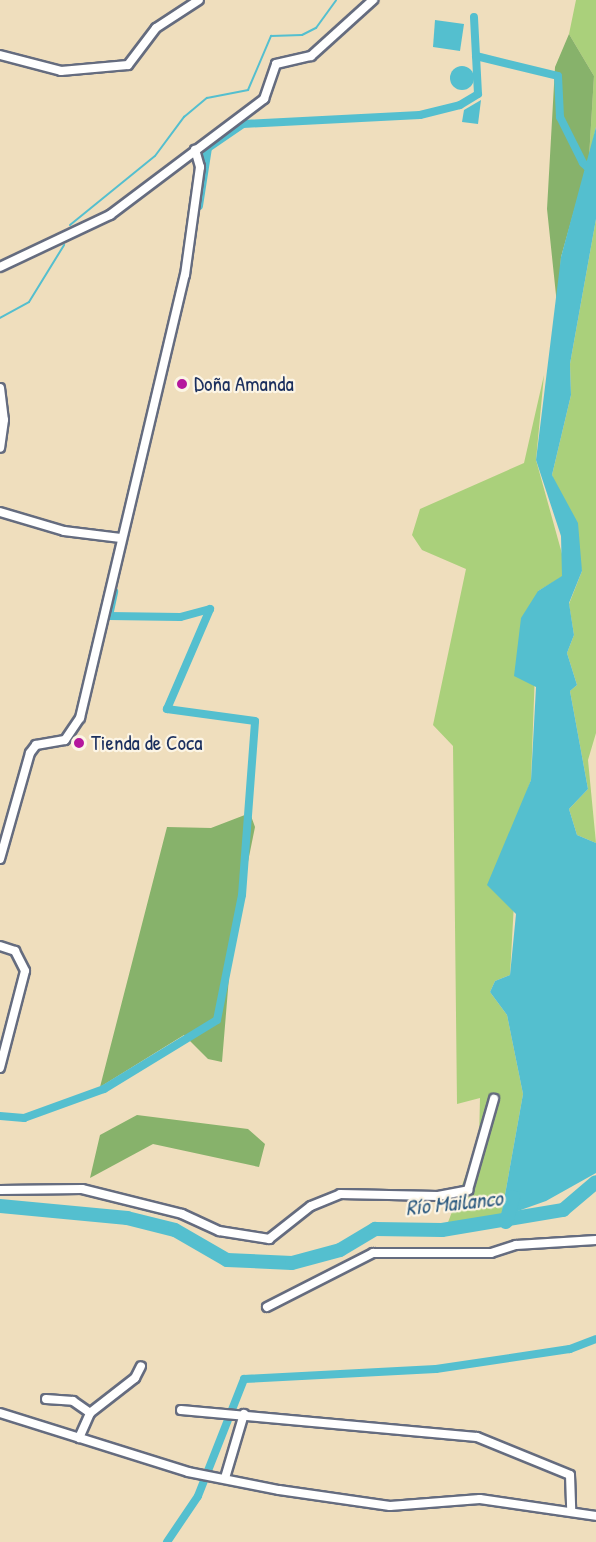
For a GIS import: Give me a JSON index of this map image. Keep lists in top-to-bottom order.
{
  "water": ["Río Mailanco"],
  "places": ["Doña Amanda", "Tienda de Coca"]
}
